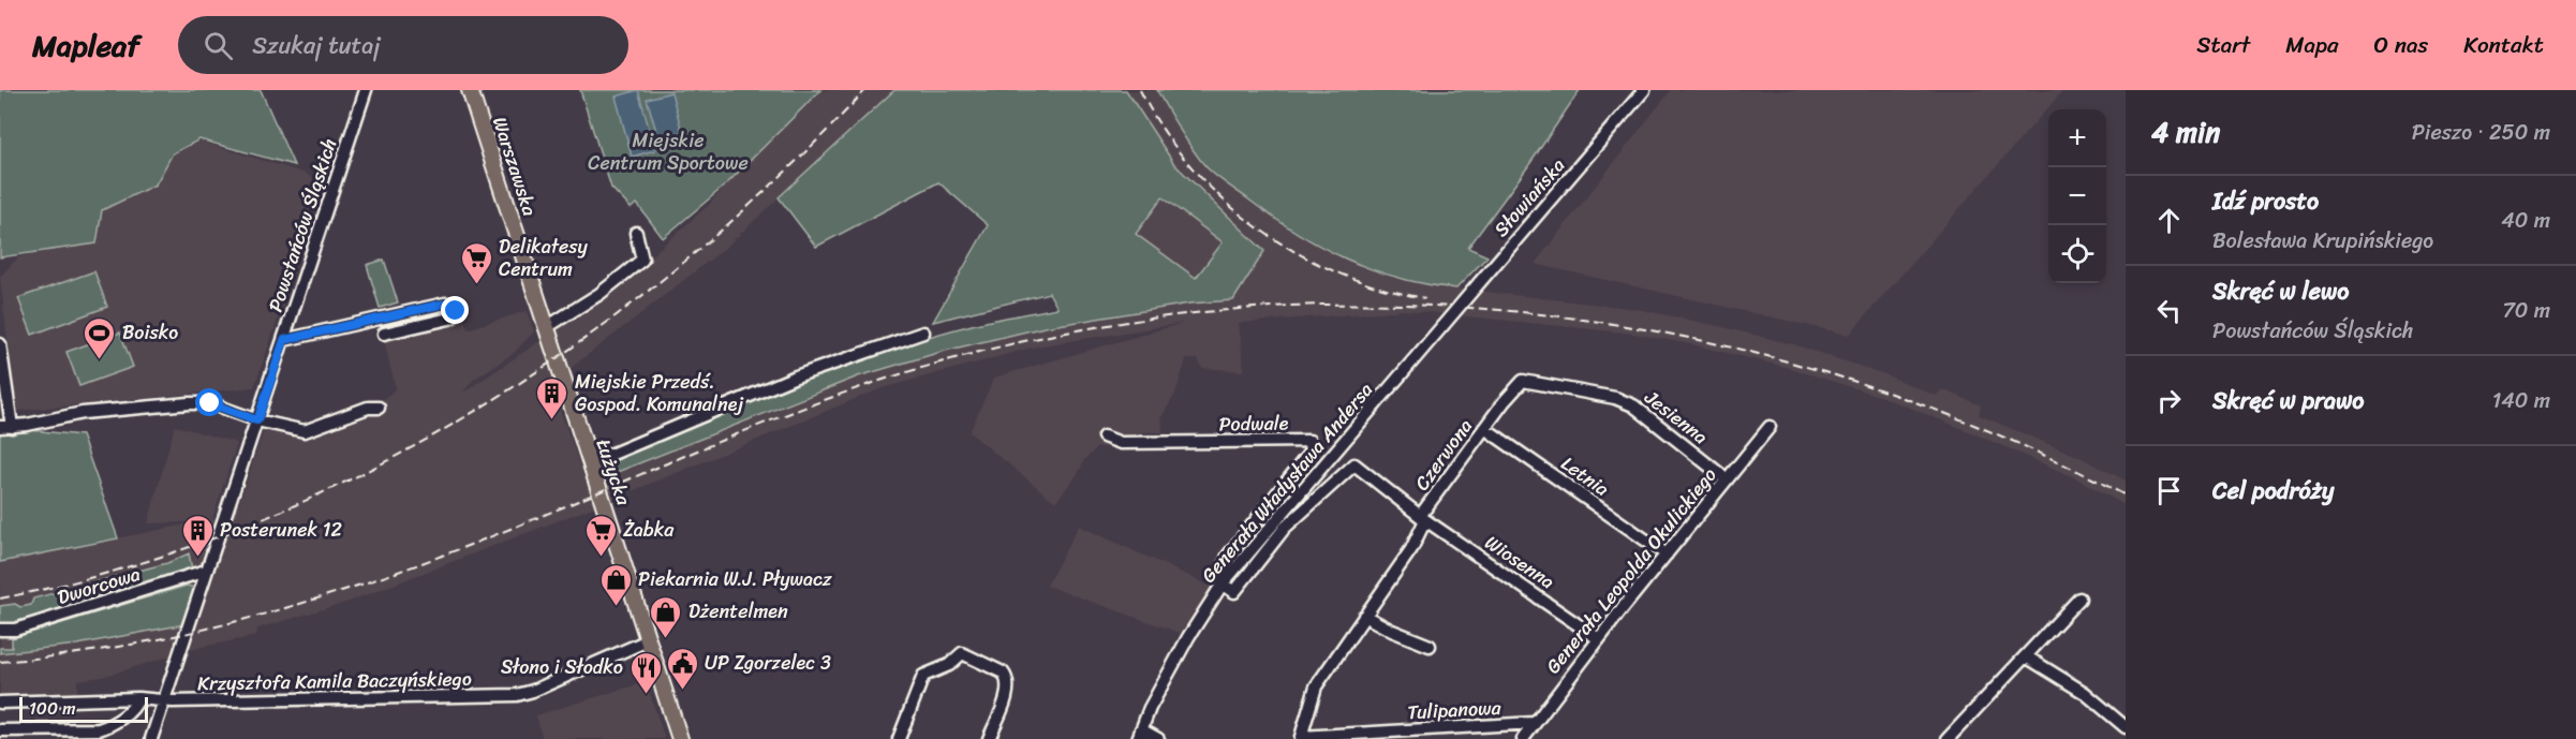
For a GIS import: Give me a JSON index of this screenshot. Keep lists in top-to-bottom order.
{
  "streets": {
    "main road": ["Warszawska", "Łużycka"],
    "street": [
      "Słowiańska",
      "Powstańców Śląskich",
      "Jesienna",
      "Podwale",
      "Czerwona",
      "Letnia",
      "Generała Władysława Andersa",
      "Wiosenna",
      "Generała Leopolda Okulickiego",
      "Dworcowa",
      "Krzysztofa Kamila Baczyńskiego",
      "Tulipanowa"
    ]
  },
  "crossings": [
    ["Warszawska", "Łużycka"],
    ["Słowiańska", "Generała Władysława Andersa"],
    ["Powstańców Śląskich", "Dworcowa"],
    ["Powstańców Śląskich", "Krzysztofa Kamila Baczyńskiego"],
    ["Jesienna", "Czerwona"],
    ["Jesienna", "Generała Leopolda Okulickiego"],
    ["Podwale", "Czerwona"],
    ["Podwale", "Generała Władysława Andersa"],
    ["Czerwona", "Letnia"],
    ["Czerwona", "Generała Władysława Andersa"],
    ["Czerwona", "Wiosenna"],
    ["Łużycka", "Krzysztofa Kamila Baczyńskiego"],
    ["Letnia", "Generała Leopolda Okulickiego"],
    ["Wiosenna", "Generała Leopolda Okulickiego"],
    ["Generała Leopolda Okulickiego", "Tulipanowa"]
  ],
  "parks": ["Miejskie Centrum Sportowe"],
  "places": {
    "supermarket": ["Delikatesy Centrum", "Żabka"],
    "sports": ["Boisko"],
    "building": ["Miejskie Przedś. Gospod. Komunalnej", "Posterunek 12"],
    "shop": ["Piekarnia W.J. Pływacz", "Dżentelmen"],
    "public building": ["UP Zgorzelec 3"],
    "restaurant": ["Słono i Słodko"]
  },
  "scale_bar": "100 m",
  "page": {
    "header": "Mapleaf",
    "search": "Szukaj tutaj",
    "nav": [
      "Start",
      "Mapa",
      "O nas",
      "Kontakt"
    ],
    "heading": ["4 min", "Pieszo · 250 m"],
    "map_buttons": ["+", "−"],
    "list": [
      ["Idź prosto", "Bolesława Krupińskiego", "40 m"],
      ["Skręć w lewo", "Powstańców Śląskich", "70 m"],
      ["Skręć w prawo", "140 m"],
      "Cel podróży"
    ],
    "scale": "100 m"
  }
}
